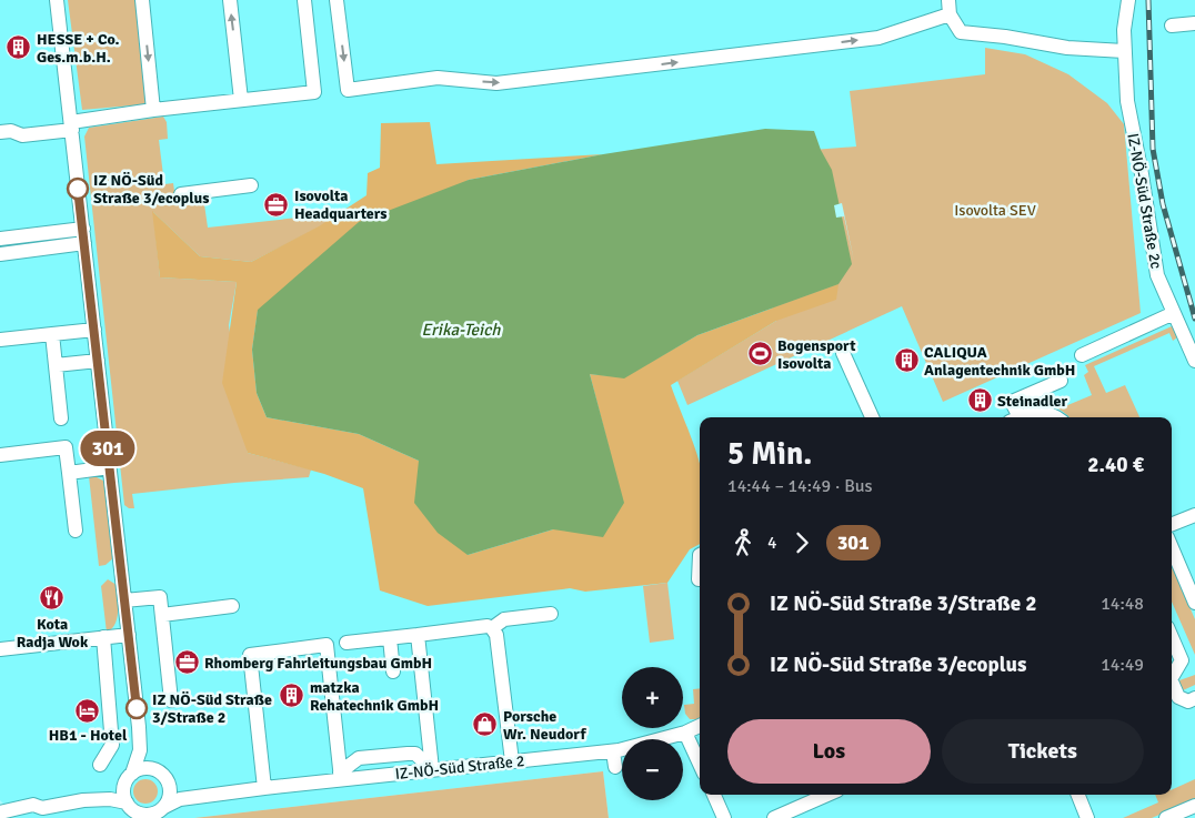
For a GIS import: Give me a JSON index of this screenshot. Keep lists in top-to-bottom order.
{
  "streets": {
    "street": ["IZ-NÖ-Süd Straße 2c", "IZ-NÖ-Süd Straße 2"]
  },
  "water": ["Erika-Teich"],
  "parks": ["Isovolta SEV"],
  "places": {
    "building": [
      "HESSE + Co. Ges.m.b.H.",
      "CALIQUA Anlagentechnik GmbH",
      "Steinadler",
      "matzka Rehatechnik GmbH"
    ],
    "other": ["IZ NÖ-Süd Straße 3/ecoplus", "IZ NÖ-Süd Straße 3/Straße 2"],
    "office": ["Isovolta Headquarters", "Rhomberg Fahrleitungsbau GmbH"],
    "sports": ["Bogensport Isovolta"],
    "restaurant": ["Kota Radja Wok"],
    "hotel": ["HB1 - Hotel"],
    "shop": ["Porsche Wr. Neudorf"]
  },
  "lines": ["bus line 301"],
  "page": {
    "on_map": "301",
    "heading": ["5 Min.", "14:44 – 14:49 · Bus", "2.40 €"],
    "legs": ["4", "301"],
    "list": [
      {
        "name": "IZ NÖ-Süd Straße 3/Straße 2",
        "value": "14:48"
      },
      {
        "name": "IZ NÖ-Süd Straße 3/ecoplus",
        "value": "14:49"
      }
    ],
    "map_buttons": ["+", "−"],
    "buttons": ["Los", "Tickets"]
  }
}
